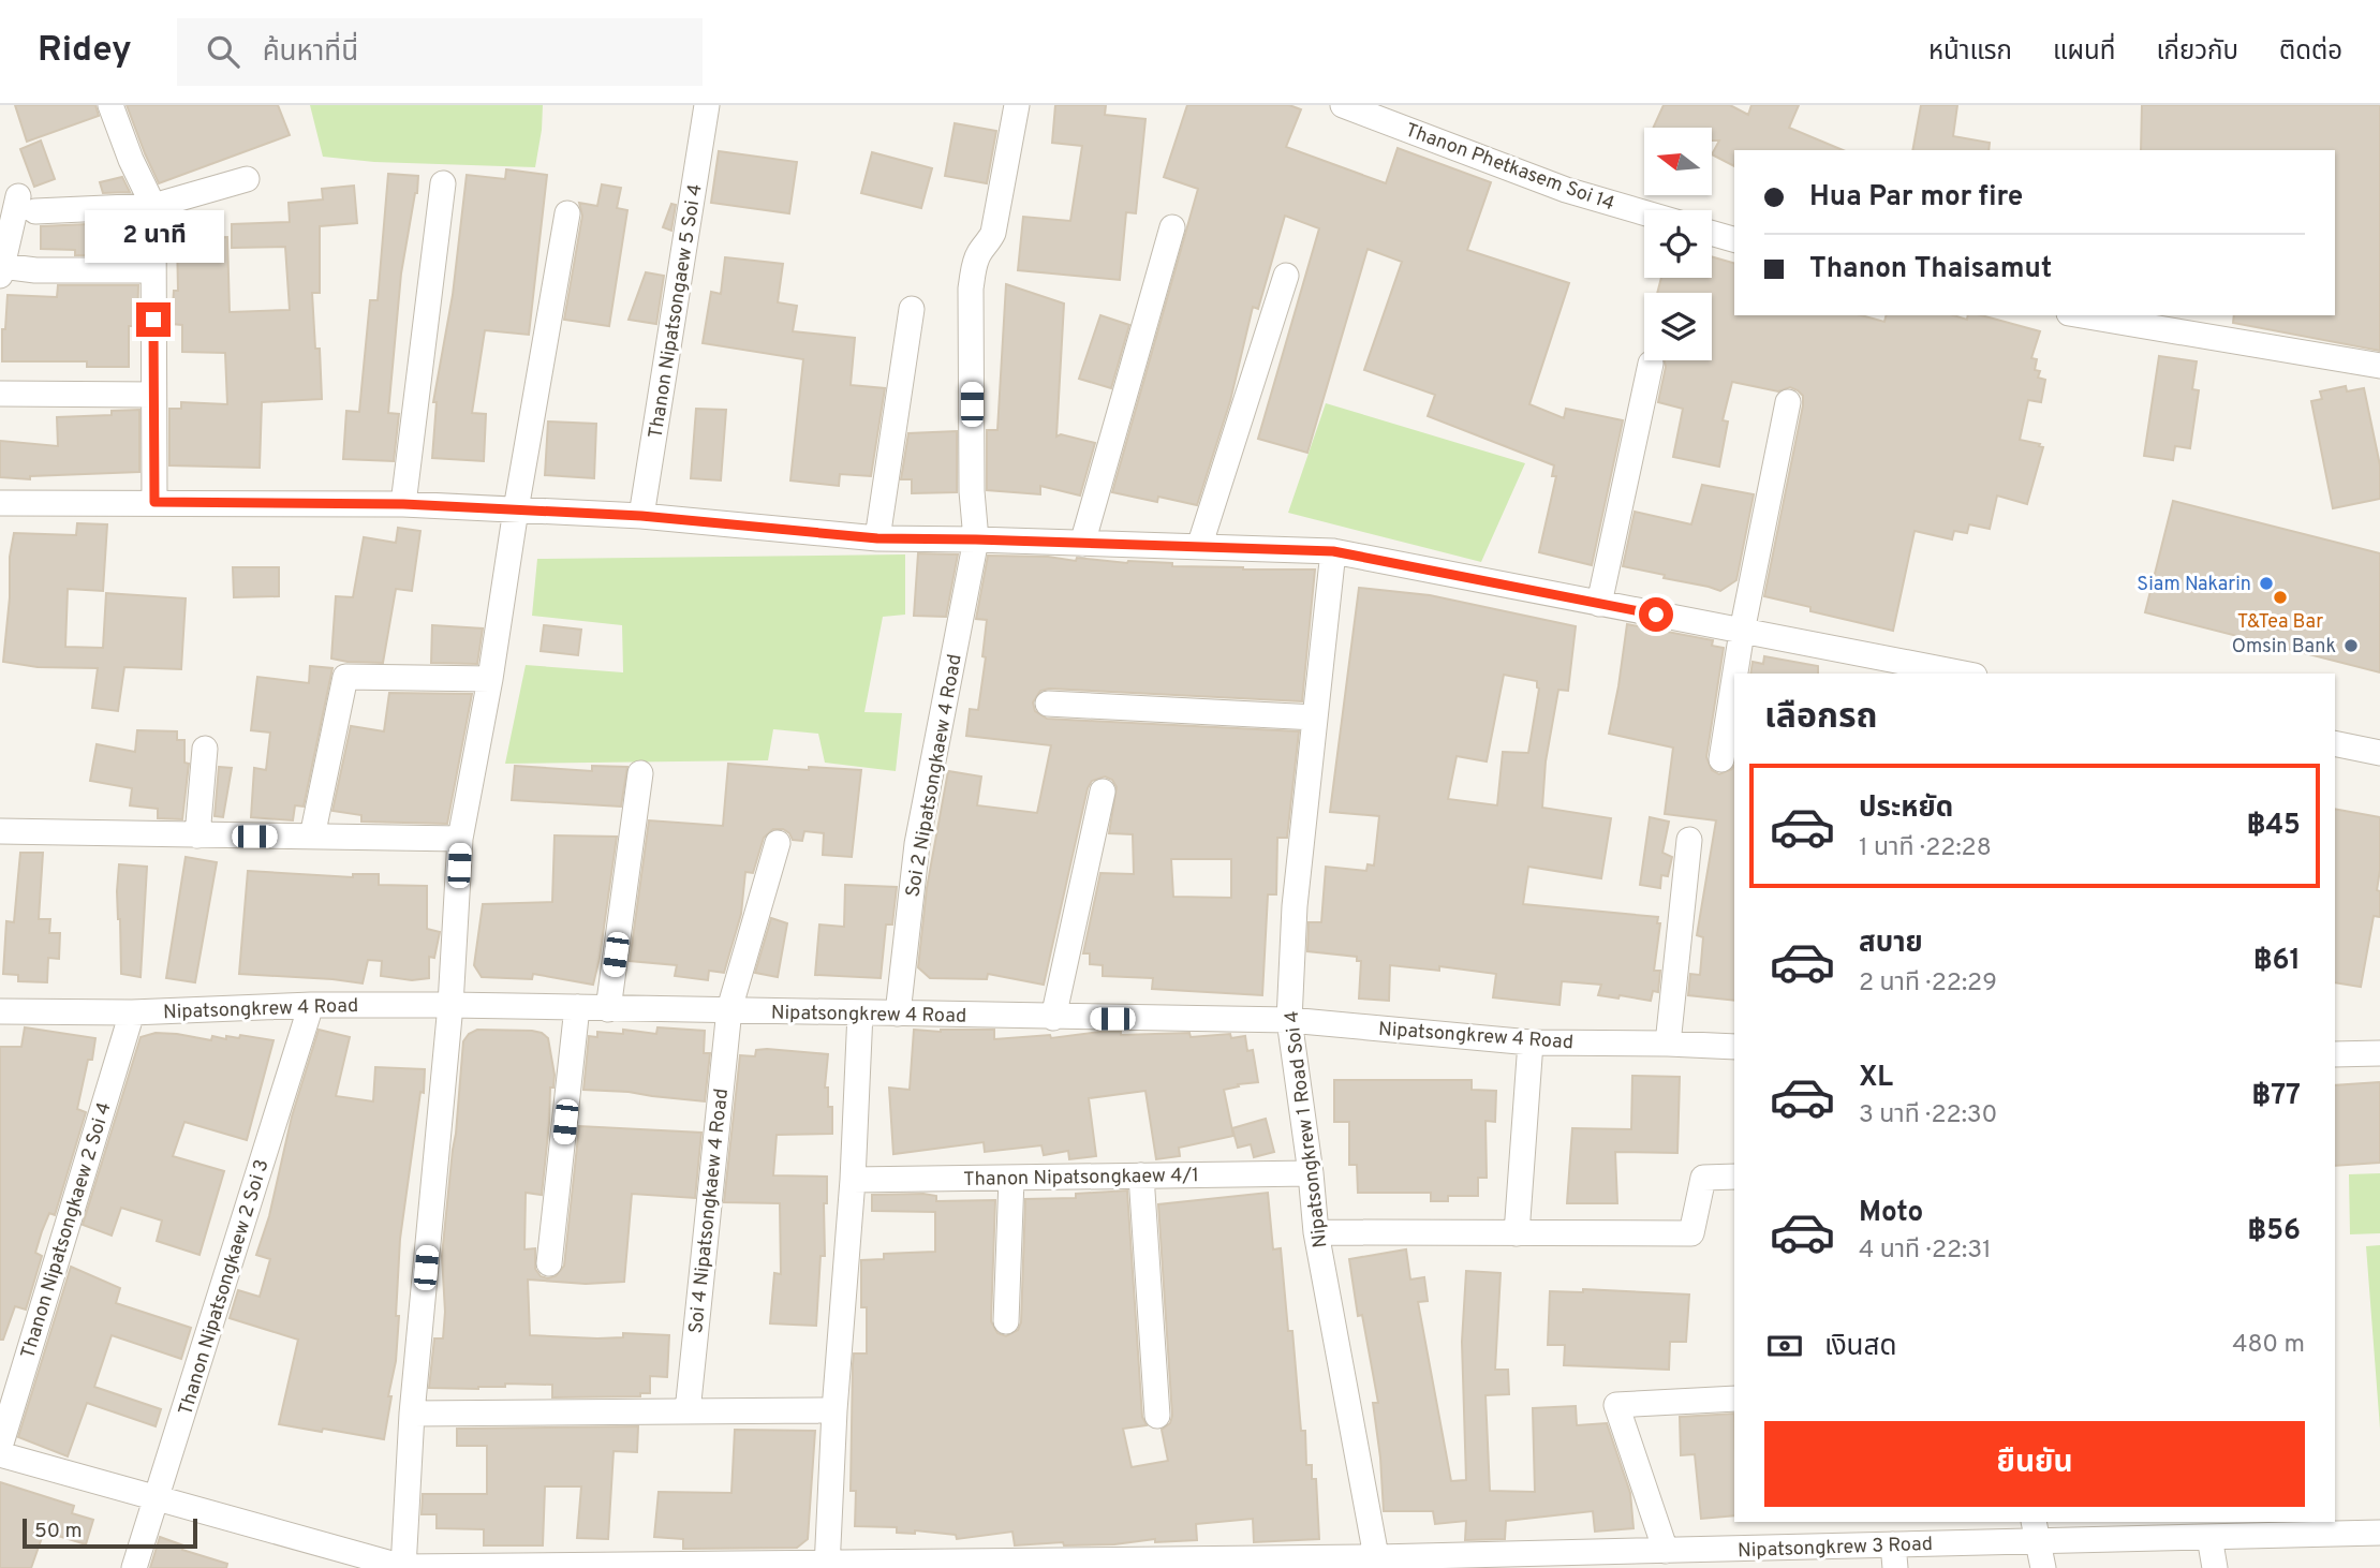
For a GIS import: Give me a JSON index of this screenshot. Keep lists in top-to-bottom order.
{
  "streets": {
    "street": [
      "Thanon Phetkasem Soi 14",
      "Thanon Nipatsongaew 5 Soi 4",
      "Soi 2 Nipatsongkaew 4 Road",
      "Nipatsongkrew 4 Road",
      "Nipatsongkrew 1 Road Soi 4",
      "Thanon Nipatsongkaew 4/1",
      "Soi 4 Nipatsongkaew 4 Road",
      "Thanon Nipatsongkaew 2 Soi 4",
      "Thanon Nipatsongkaew 2 Soi 3",
      "Nipatsongkrew 3 Road"
    ]
  },
  "crossings": [
    ["Soi 2 Nipatsongkaew 4 Road", "Nipatsongkrew 4 Road"],
    ["Nipatsongkrew 4 Road", "Nipatsongkrew 1 Road Soi 4"],
    ["Nipatsongkrew 4 Road", "Soi 4 Nipatsongkaew 4 Road"],
    ["Nipatsongkrew 4 Road", "Thanon Nipatsongkaew 2 Soi 4"],
    ["Nipatsongkrew 4 Road", "Thanon Nipatsongkaew 2 Soi 3"],
    ["Nipatsongkrew 1 Road Soi 4", "Thanon Nipatsongkaew 4/1"],
    ["Nipatsongkrew 1 Road Soi 4", "Nipatsongkrew 3 Road"],
    ["Thanon Nipatsongkaew 2 Soi 3", "Nipatsongkrew 3 Road"]
  ],
  "places": ["Siam Nakarin", "T&Tea Bar", "Omsin Bank"],
  "scale_bar": "50 m",
  "north": "left",
  "page": {
    "header": "Ridey",
    "search": "ค้นหาที่นี่",
    "nav": [
      "หน้าแรก",
      "แผนที่",
      "เกี่ยวกับ",
      "ติดต่อ"
    ],
    "banner": ["Hua Par mor fire", "Thanon Thaisamut"],
    "bubble": "2 นาที",
    "heading": "เลือกรถ",
    "list": [
      {
        "name": "ประหยัด",
        "note": "1 นาที · 22:28",
        "value": "฿45"
      },
      {
        "name": "สบาย",
        "note": "2 นาที · 22:29",
        "value": "฿61"
      },
      {
        "name": "XL",
        "note": "3 นาที · 22:30",
        "value": "฿77"
      },
      {
        "name": "Moto",
        "note": "4 นาที · 22:31",
        "value": "฿56"
      }
    ],
    "pay": ["เงินสด", "480 m"],
    "buttons": "ยืนยัน",
    "scale": "50 m"
  }
}
